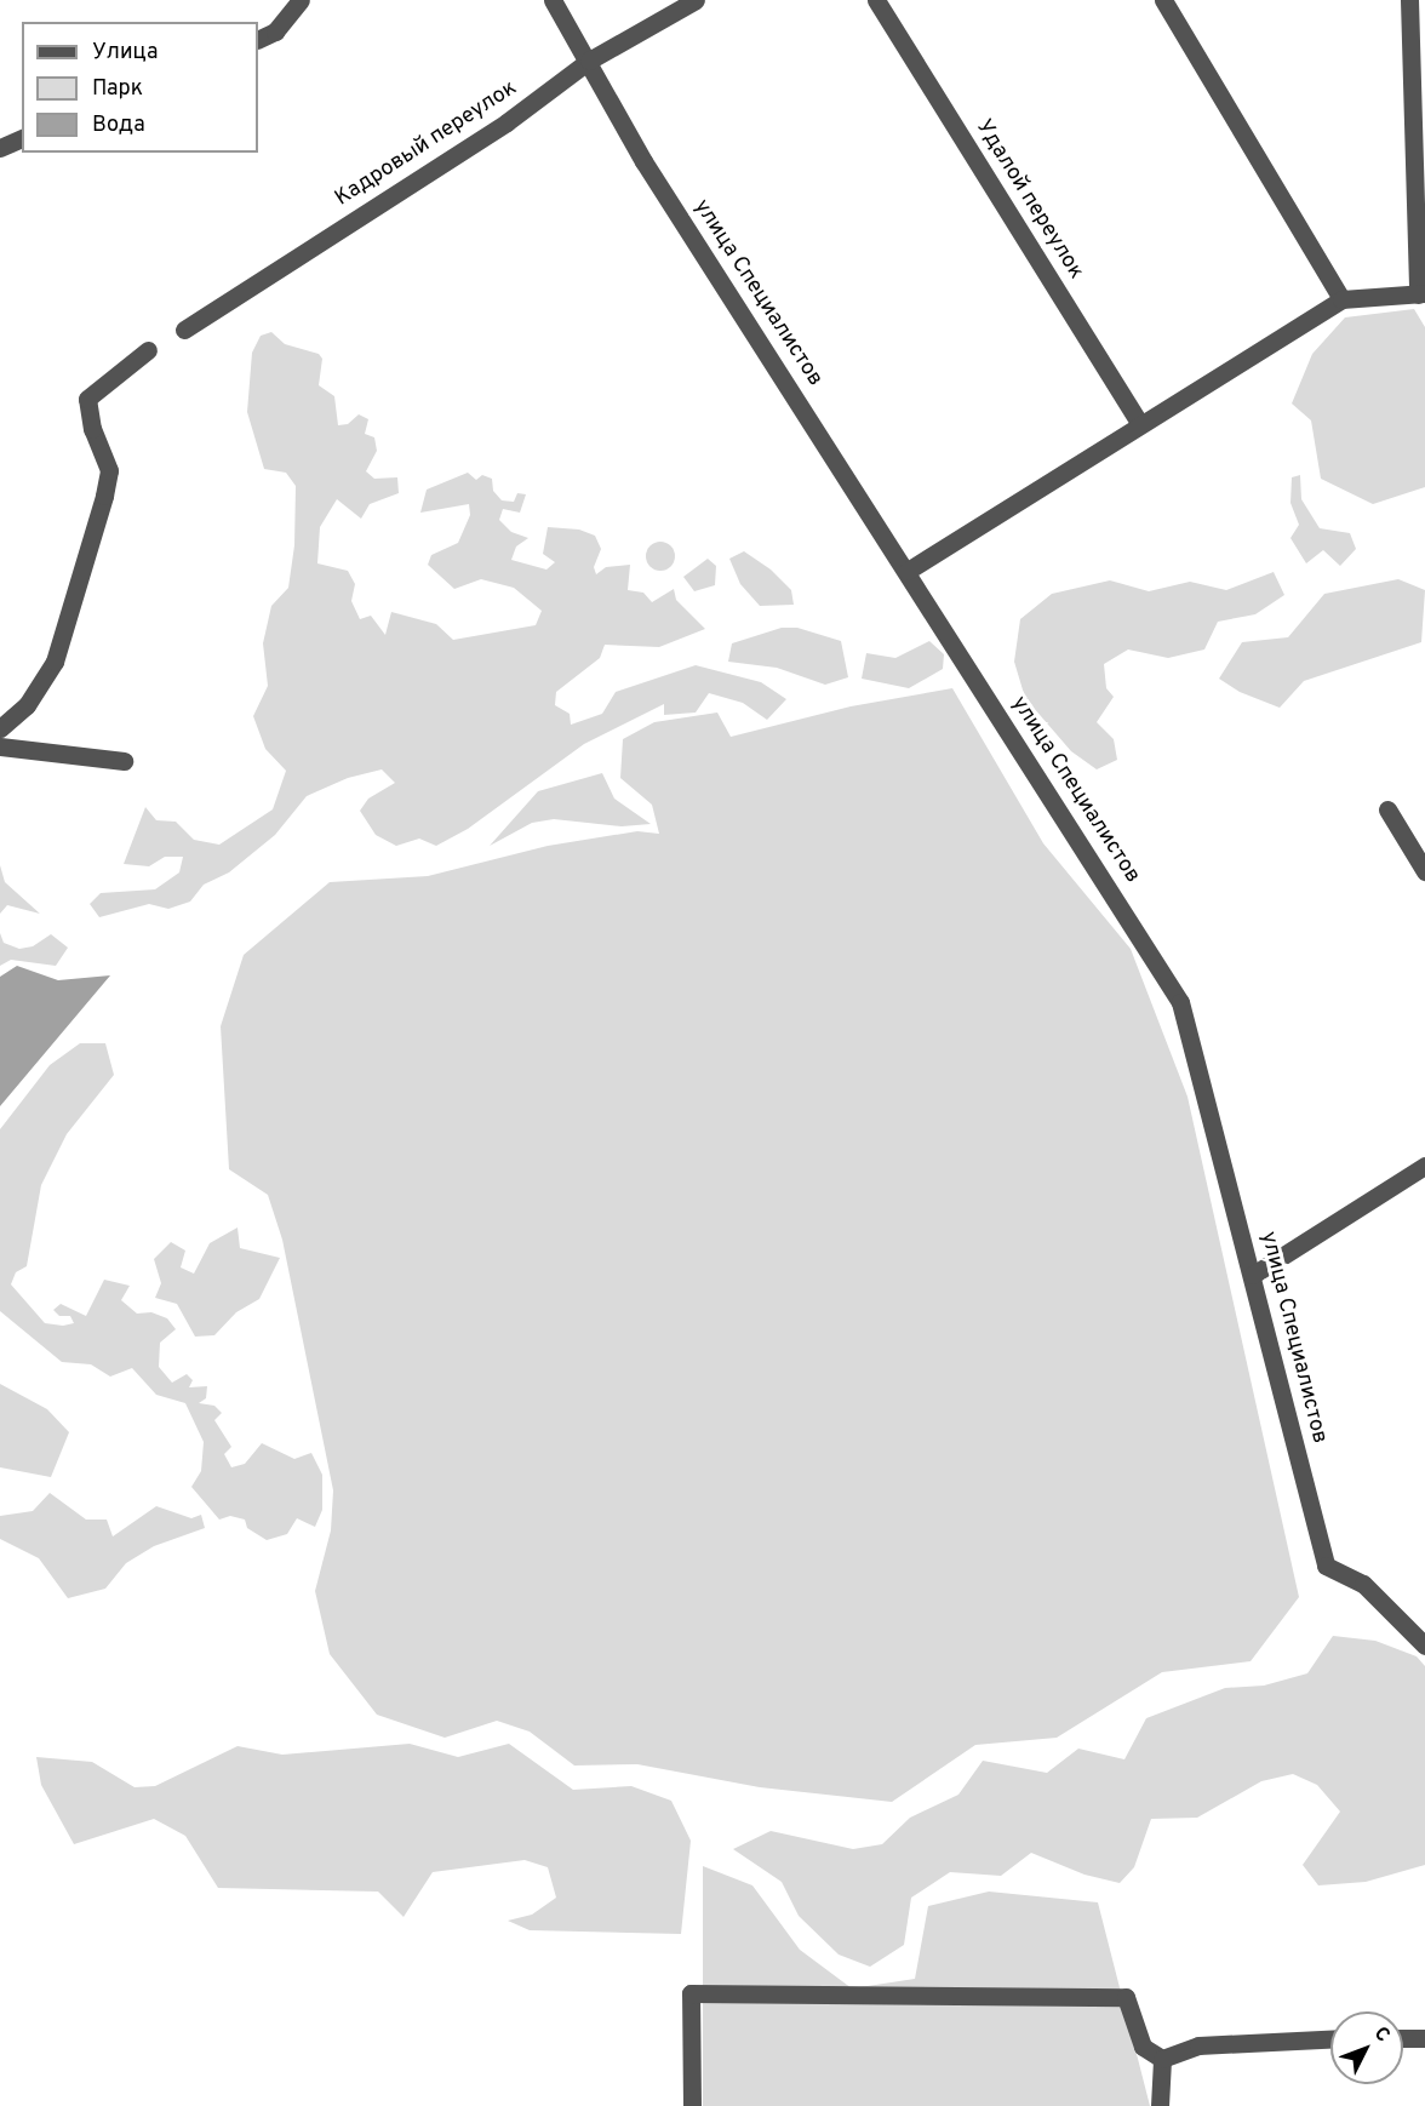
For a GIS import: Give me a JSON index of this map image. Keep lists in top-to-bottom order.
{
  "streets": {
    "street": ["Кадровый переулок", "Удалой переулок", "улица Специалистов"]
  },
  "crossings": [
    ["Кадровый переулок", "улица Специалистов"]
  ],
  "legend": ["Улица", "Парк", "Вода"],
  "north": "top right"
}
